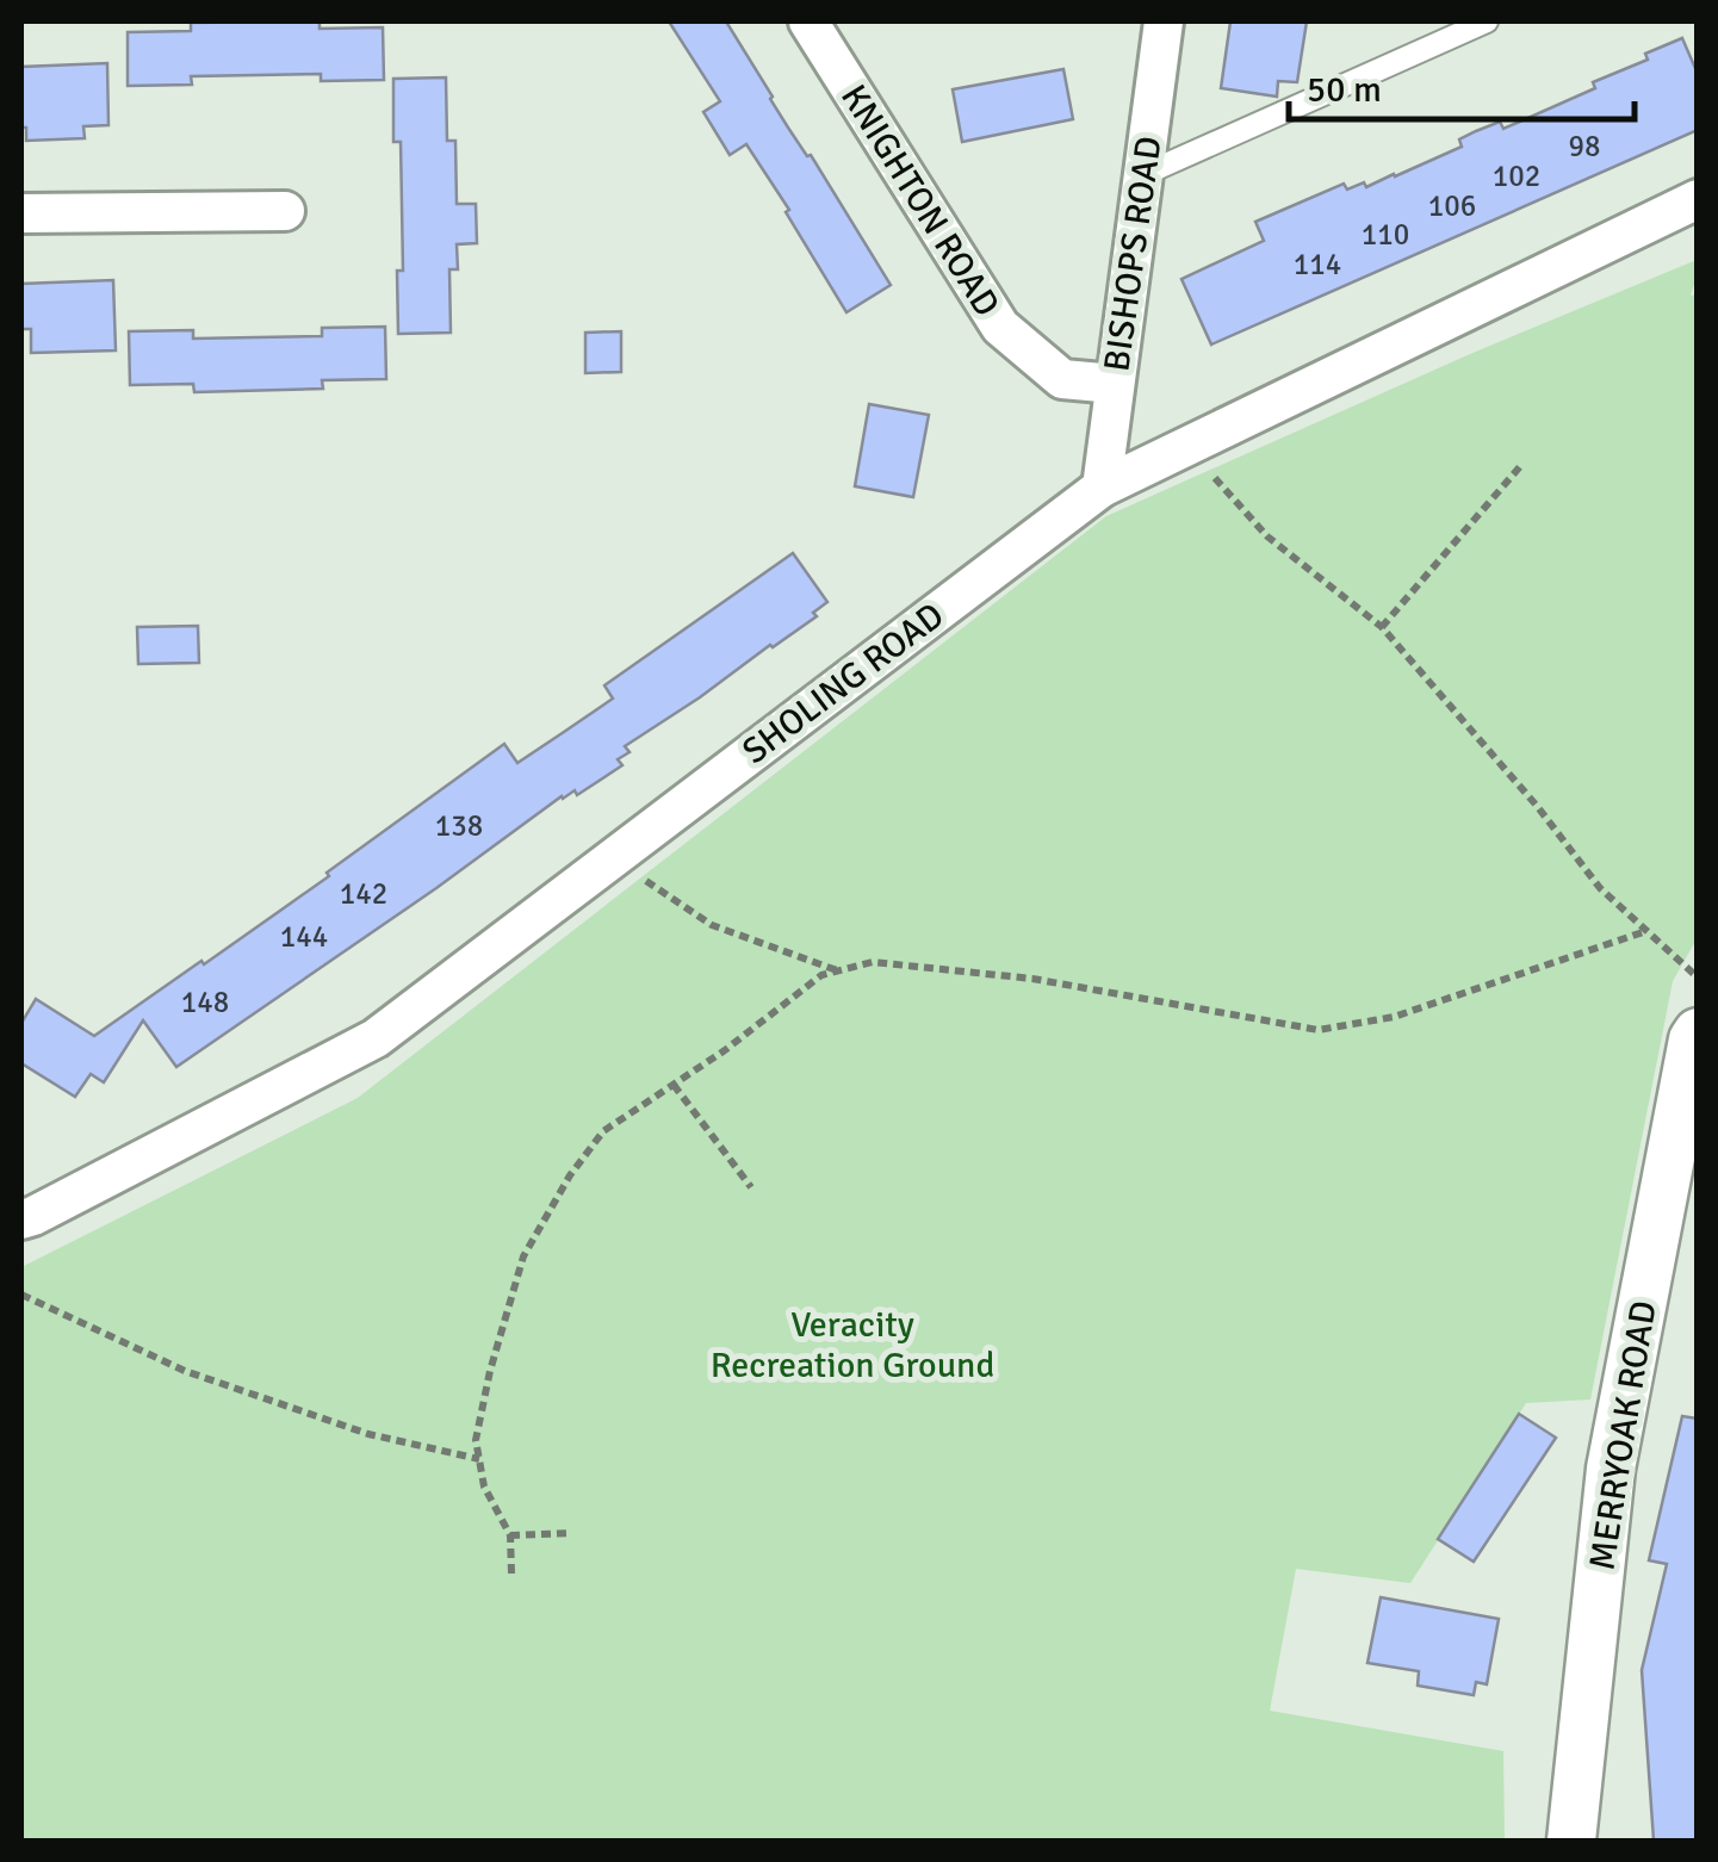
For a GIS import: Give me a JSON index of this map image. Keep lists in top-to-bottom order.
{
  "streets": {
    "street": [
      "KNIGHTON ROAD",
      "BISHOPS ROAD",
      "SHOLING ROAD",
      "MERRYOAK ROAD"
    ]
  },
  "crossings": [
    ["KNIGHTON ROAD", "BISHOPS ROAD"],
    ["BISHOPS ROAD", "SHOLING ROAD"]
  ],
  "parks": ["Veracity Recreation Ground"],
  "house_numbers": [
    "98",
    "102",
    "106",
    "110",
    "114",
    "138",
    "142",
    "144",
    "148"
  ],
  "scale_bar": "50 m"
}
